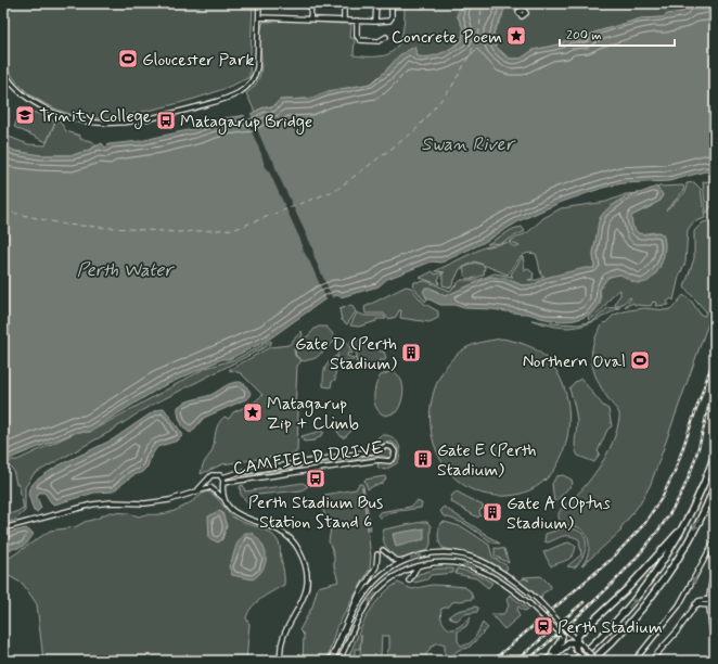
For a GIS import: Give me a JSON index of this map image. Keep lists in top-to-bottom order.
{
  "streets": {
    "street": ["CAMFIELD DRIVE"]
  },
  "water": ["Swan River", "Perth Water"],
  "places": {
    "place": ["Concrete Poem", "Matagarup Zip + Climb"],
    "sports": ["Gloucester Park", "Northern Oval"],
    "school or university": ["Trinity College"],
    "bus stop": ["Matagarup Bridge", "Perth Stadium Bus Station Stand 6"],
    "building": ["Gate D (Perth Stadium)", "Gate E (Perth Stadium)", "Gate A (Optus Stadium)"],
    "station": ["Perth Stadium"]
  },
  "scale_bar": "200 m"
}
